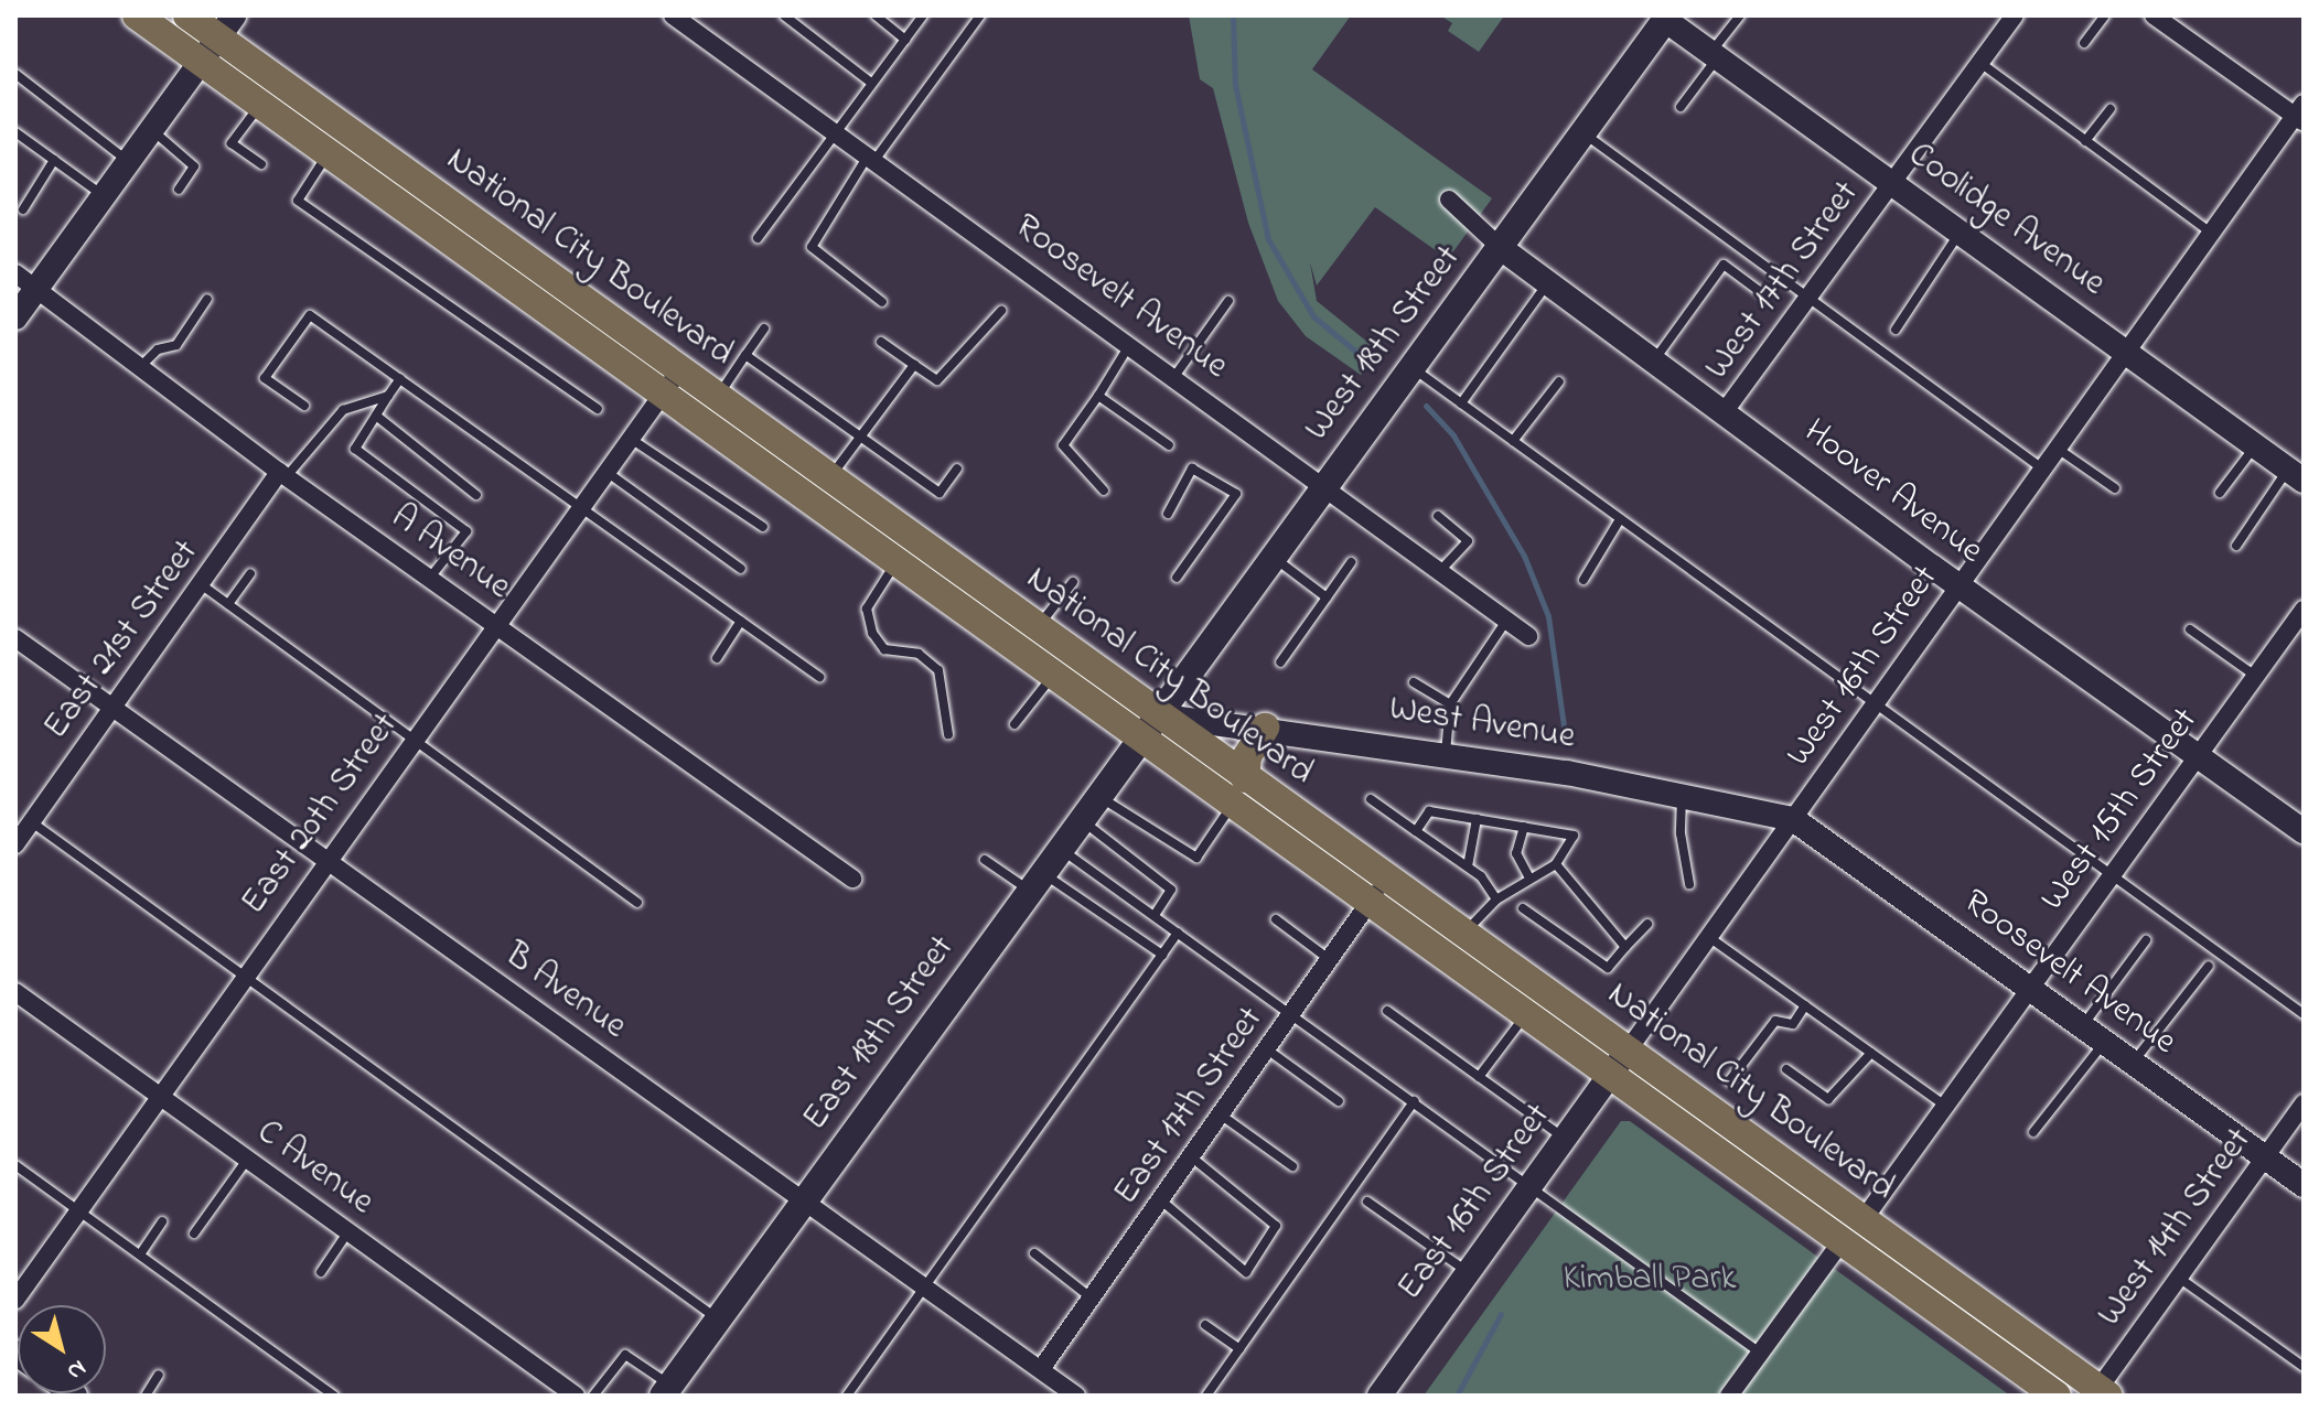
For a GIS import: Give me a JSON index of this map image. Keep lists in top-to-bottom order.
{
  "streets": {
    "main road": ["National City Boulevard", "West 18th Street", "East 18th Street"],
    "street": [
      "Coolidge Avenue",
      "West 17th Street",
      "Roosevelt Avenue",
      "Hoover Avenue",
      "A Avenue",
      "East 21st Street",
      "West 16th Street",
      "West Avenue",
      "West 15th Street",
      "East 20th Street",
      "B Avenue",
      "East 17th Street",
      "C Avenue",
      "East 16th Street",
      "West 14th Street"
    ]
  },
  "crossings": [
    ["Coolidge Avenue", "West 17th Street"],
    ["Coolidge Avenue", "West 18th Street"],
    ["Coolidge Avenue", "West 16th Street"],
    ["National City Boulevard", "West 18th Street"],
    ["National City Boulevard", "West 16th Street"],
    ["National City Boulevard", "West Avenue"],
    ["National City Boulevard", "West 15th Street"],
    ["National City Boulevard", "East 20th Street"],
    ["National City Boulevard", "East 18th Street"],
    ["National City Boulevard", "East 17th Street"],
    ["National City Boulevard", "East 16th Street"],
    ["National City Boulevard", "West 14th Street"],
    ["West 17th Street", "Hoover Avenue"],
    ["Roosevelt Avenue", "West 18th Street"],
    ["Roosevelt Avenue", "West 16th Street"],
    ["Roosevelt Avenue", "West Avenue"],
    ["Roosevelt Avenue", "West 15th Street"],
    ["Roosevelt Avenue", "West 14th Street"],
    ["West 18th Street", "Hoover Avenue"],
    ["West 18th Street", "West Avenue"],
    ["West 18th Street", "East 18th Street"],
    ["Hoover Avenue", "West 16th Street"],
    ["Hoover Avenue", "West 15th Street"],
    ["A Avenue", "East 21st Street"],
    ["A Avenue", "East 20th Street"],
    ["East 21st Street", "B Avenue"],
    ["West 16th Street", "West Avenue"],
    ["West 16th Street", "East 16th Street"],
    ["West Avenue", "East 18th Street"],
    ["East 20th Street", "B Avenue"],
    ["East 20th Street", "C Avenue"],
    ["B Avenue", "East 18th Street"],
    ["B Avenue", "East 17th Street"]
  ],
  "parks": ["Kimball Park"],
  "north": "bottom right"
}
